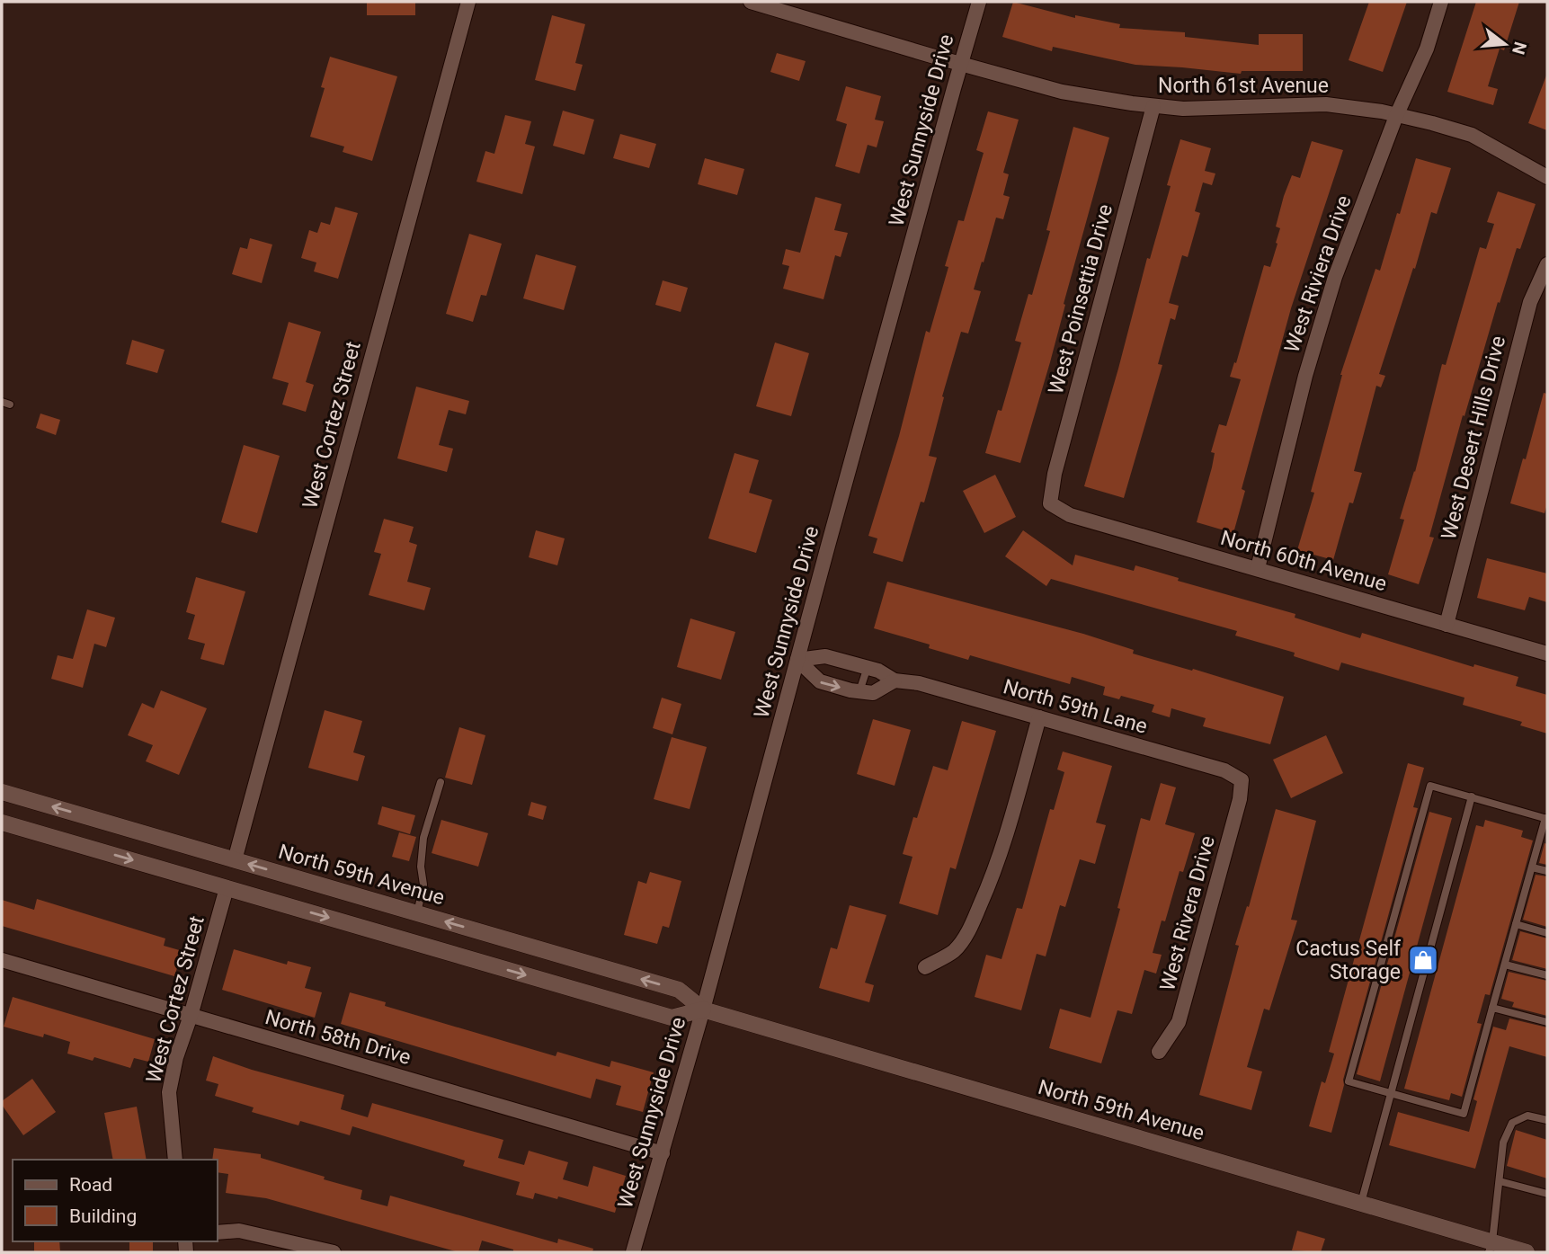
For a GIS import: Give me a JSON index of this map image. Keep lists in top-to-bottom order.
{
  "streets": {
    "main road": ["North 59th Avenue"],
    "street": [
      "North 61st Avenue",
      "West Sunnyside Drive",
      "West Riviera Drive",
      "West Poinsettia Drive",
      "West Cortez Street",
      "West Desert Hills Drive",
      "North 60th Avenue",
      "North 59th Lane",
      "West Rivera Drive",
      "North 58th Drive"
    ]
  },
  "crossings": [
    ["North 61st Avenue", "West Sunnyside Drive"],
    ["North 61st Avenue", "West Riviera Drive"],
    ["North 61st Avenue", "West Poinsettia Drive"],
    ["West Sunnyside Drive", "North 59th Lane"],
    ["West Sunnyside Drive", "North 59th Avenue"],
    ["West Sunnyside Drive", "North 58th Drive"],
    ["West Riviera Drive", "North 60th Avenue"],
    ["West Poinsettia Drive", "North 60th Avenue"],
    ["West Cortez Street", "North 59th Avenue"],
    ["West Cortez Street", "North 58th Drive"],
    ["West Desert Hills Drive", "North 60th Avenue"],
    ["North 59th Lane", "West Rivera Drive"]
  ],
  "places": {
    "shop": ["Cactus Self Storage"]
  },
  "legend": ["Road", "Building"],
  "north": "right"
}
